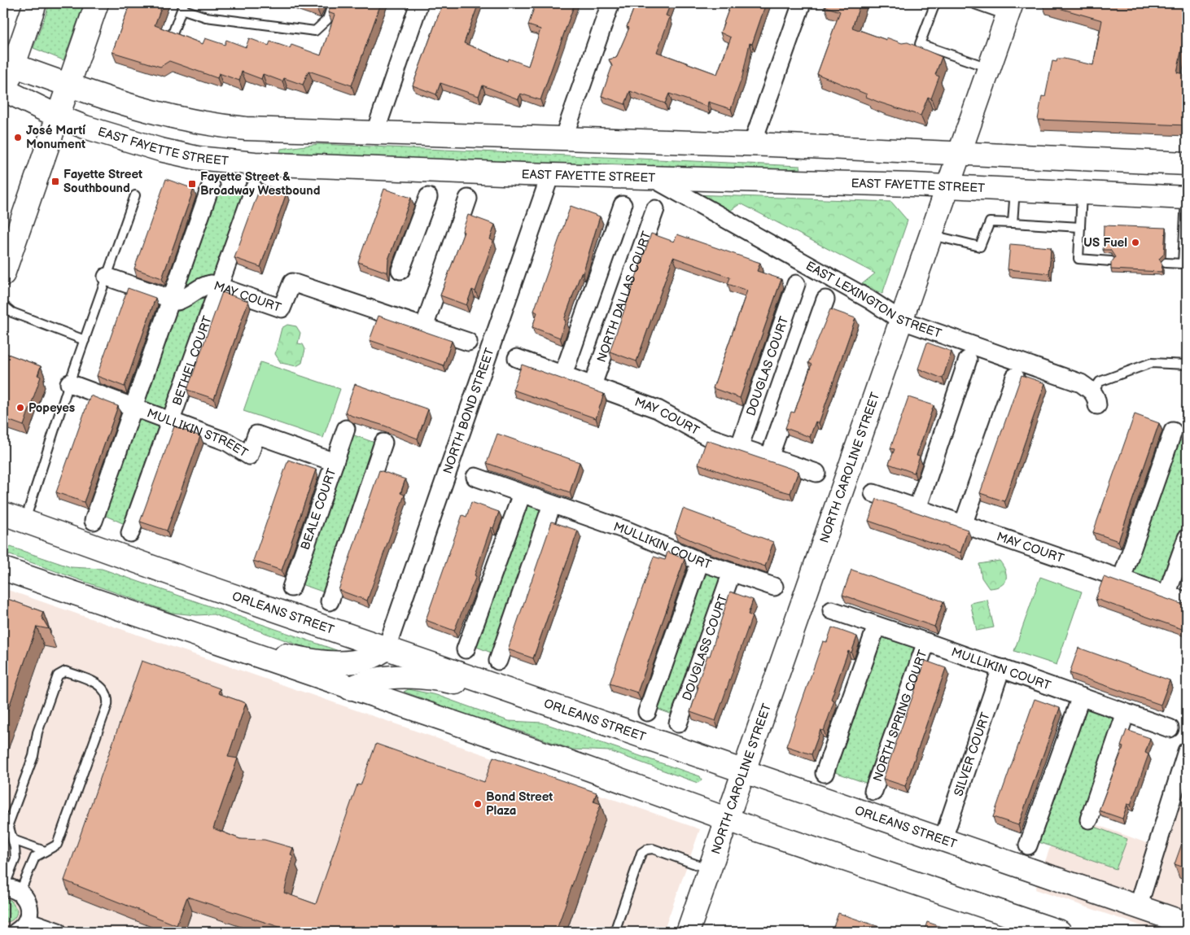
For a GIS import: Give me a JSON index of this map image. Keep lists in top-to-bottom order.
{
  "streets": {
    "main road": ["EAST FAYETTE STREET", "NORTH CAROLINE STREET", "ORLEANS STREET"],
    "street": [
      "MAY COURT",
      "NORTH DALLAS COURT",
      "EAST LEXINGTON STREET",
      "BETHEL COURT",
      "DOUGLAS COURT",
      "NORTH BOND STREET",
      "MULLIKIN STREET",
      "BEALE COURT",
      "MULLIKIN COURT",
      "DOUGLASS COURT",
      "NORTH SPRING COURT",
      "SILVER COURT"
    ]
  },
  "crossings": [
    ["EAST FAYETTE STREET", "EAST LEXINGTON STREET"],
    ["EAST FAYETTE STREET", "NORTH BOND STREET"],
    ["EAST FAYETTE STREET", "NORTH CAROLINE STREET"],
    ["MAY COURT", "NORTH DALLAS COURT"],
    ["MAY COURT", "BETHEL COURT"],
    ["MAY COURT", "DOUGLAS COURT"],
    ["EAST LEXINGTON STREET", "NORTH CAROLINE STREET"],
    ["BETHEL COURT", "MULLIKIN STREET"],
    ["NORTH BOND STREET", "ORLEANS STREET"],
    ["MULLIKIN STREET", "BEALE COURT"],
    ["NORTH CAROLINE STREET", "ORLEANS STREET"],
    ["MULLIKIN COURT", "DOUGLASS COURT"],
    ["MULLIKIN COURT", "NORTH SPRING COURT"],
    ["MULLIKIN COURT", "SILVER COURT"],
    ["ORLEANS STREET", "SILVER COURT"]
  ],
  "places": {
    "other": [
      "José Martí Monument",
      "US Fuel",
      "Popeyes",
      "Bond Street Plaza"
    ],
    "transit": ["Fayette Street Southbound", "Fayette Street & Broadway Westbound"]
  }
}
